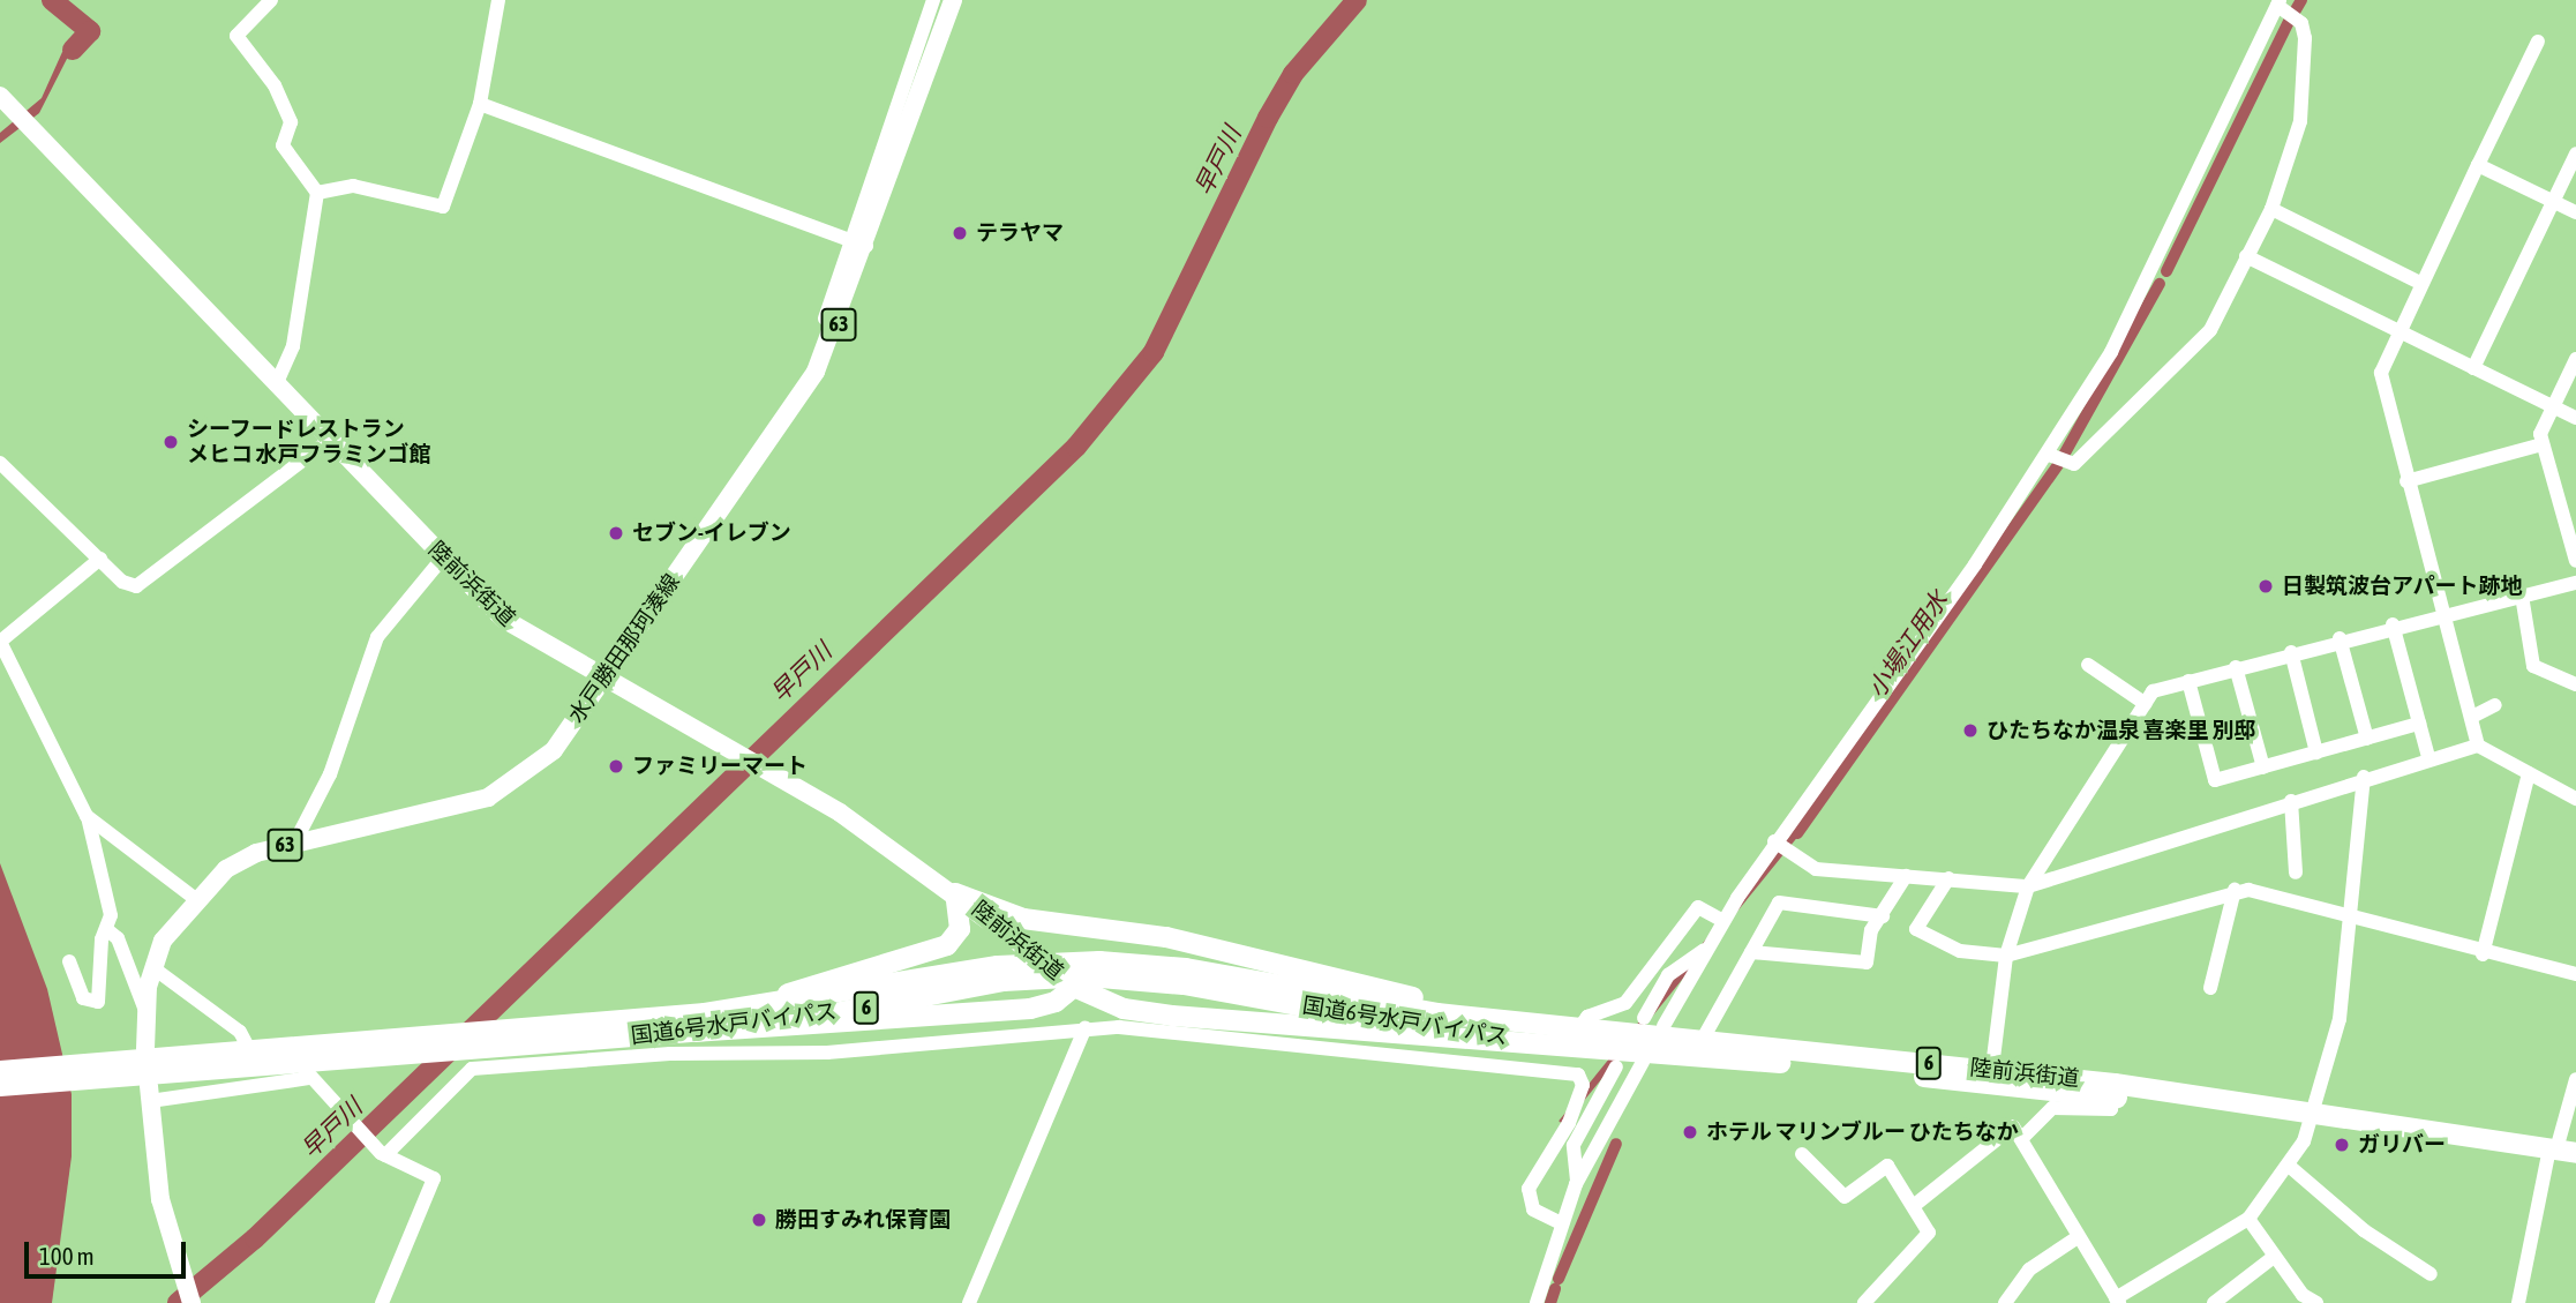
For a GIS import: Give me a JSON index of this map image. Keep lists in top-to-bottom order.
{
  "streets": {
    "highway": ["陸前浜街道", "6", "国道6号水戸バイパス"],
    "main road": ["63", "水戸勝田那珂湊線"]
  },
  "crossings": [
    ["陸前浜街道", "水戸勝田那珂湊線"],
    ["陸前浜街道", "国道6号水戸バイパス"]
  ],
  "water": ["早戸川", "小場江用水"],
  "places": [
    "テラヤマ",
    "シーフードレストラン メヒコ 水戸フラミンゴ館",
    "セブン-イレブン",
    "日製筑波台アパート跡地",
    "ひたちなか温泉 喜楽里 別邸",
    "ファミリーマート",
    "ホテル マリンブルー ひたちなか",
    "ガリバー",
    "勝田すみれ保育園"
  ],
  "scale_bar": "100 m"
}
